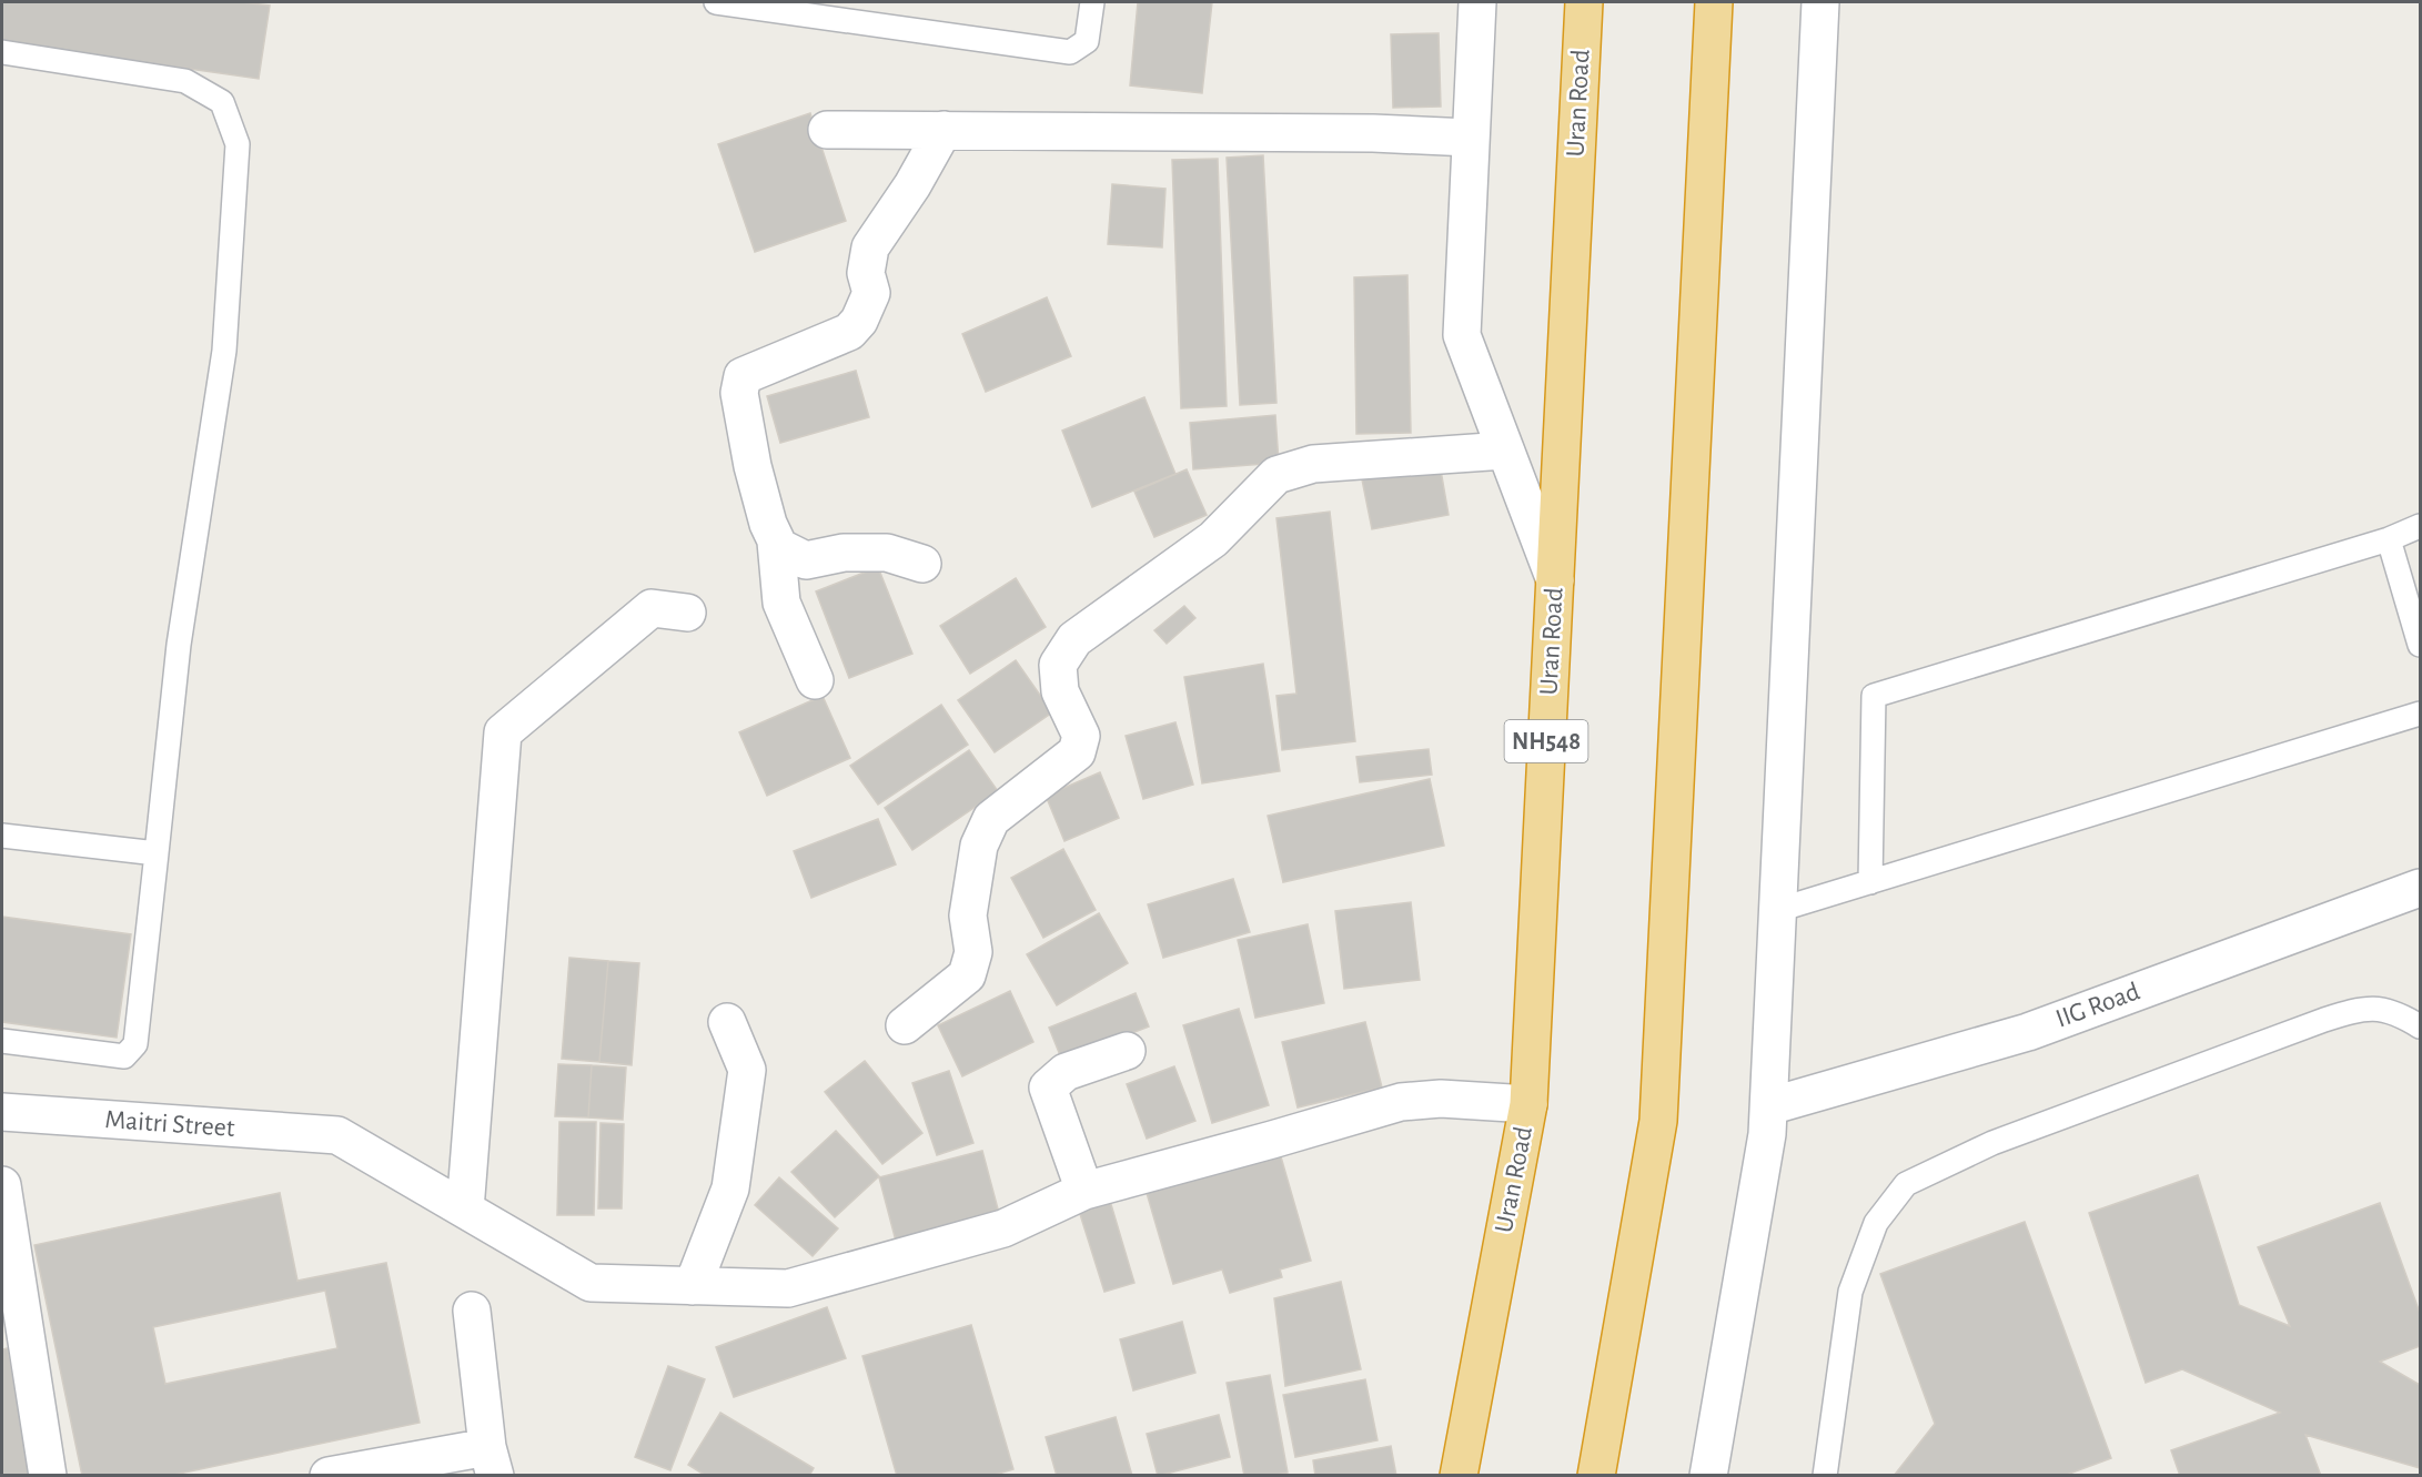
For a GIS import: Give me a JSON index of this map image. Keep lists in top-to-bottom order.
{
  "streets": {
    "highway": ["Uran Road", "NH548"],
    "street": ["IIG Road", "Maitri Street"]
  }
}
